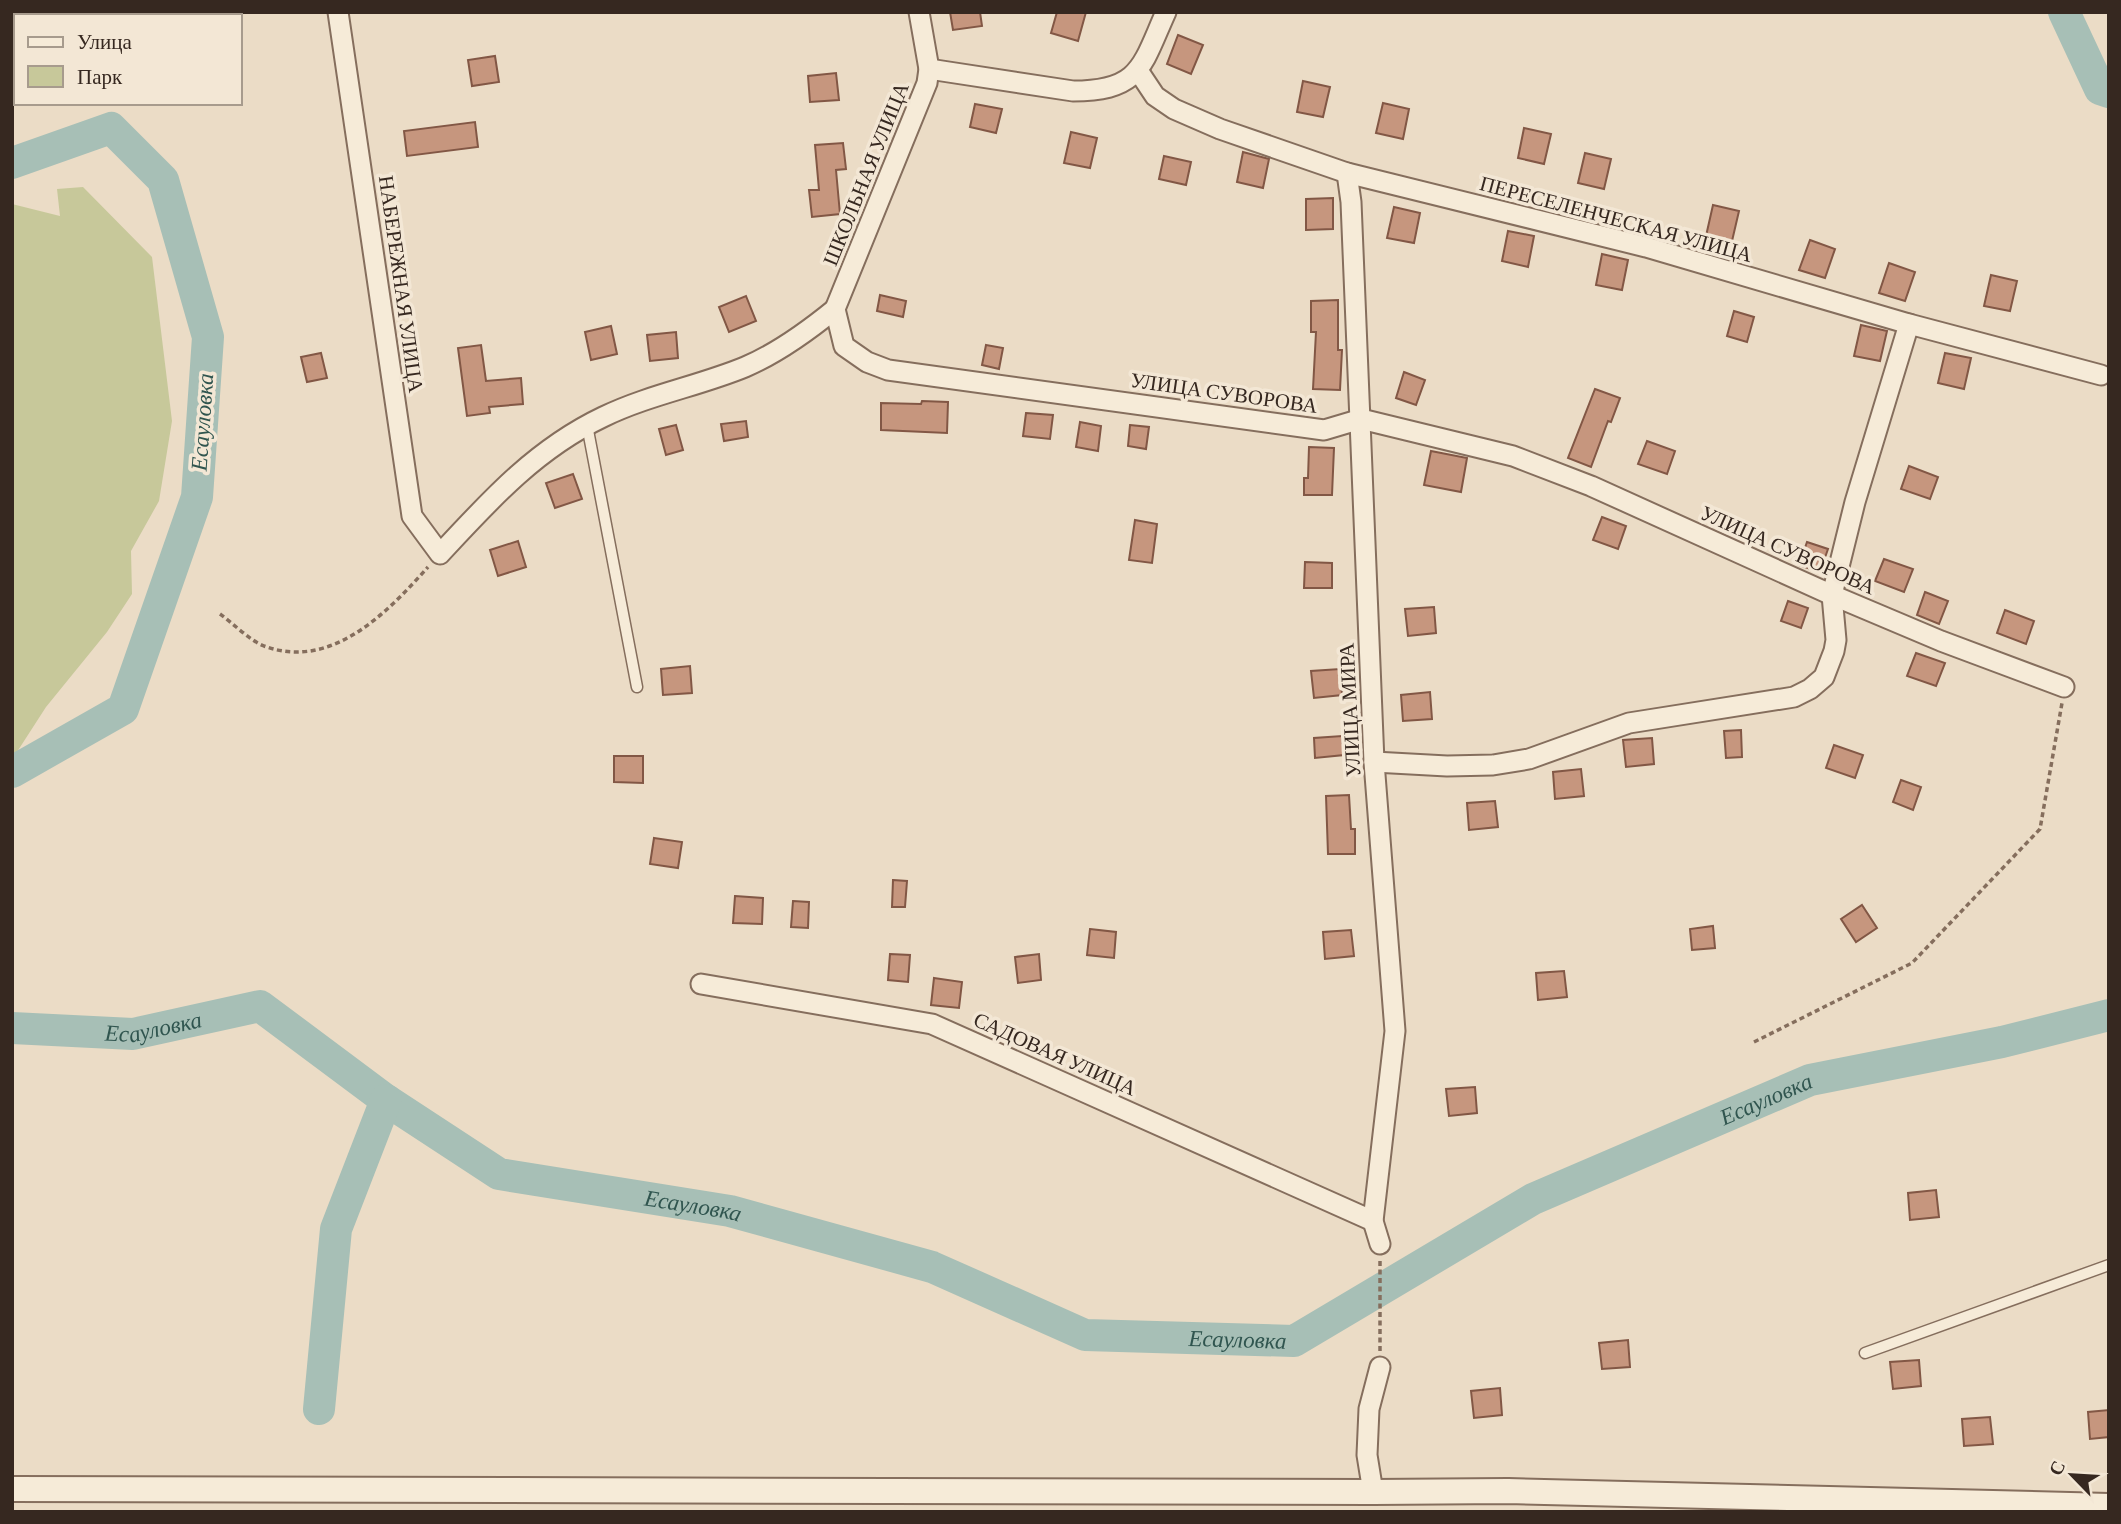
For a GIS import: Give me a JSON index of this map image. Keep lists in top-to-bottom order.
{
  "streets": {
    "street": [
      "ШКОЛЬНАЯ УЛИЦА",
      "ПЕРЕСЕЛЕНЧЕСКАЯ УЛИЦА",
      "НАБЕРЕЖНАЯ УЛИЦА",
      "УЛИЦА СУВОРОВА",
      "УЛИЦА МИРА",
      "САДОВАЯ УЛИЦА"
    ]
  },
  "crossings": [
    ["ШКОЛЬНАЯ УЛИЦА", "УЛИЦА СУВОРОВА"],
    ["ПЕРЕСЕЛЕНЧЕСКАЯ УЛИЦА", "УЛИЦА МИРА"],
    ["УЛИЦА СУВОРОВА", "УЛИЦА МИРА"],
    ["УЛИЦА МИРА", "САДОВАЯ УЛИЦА"]
  ],
  "water": ["Есауловка"],
  "legend": ["Улица", "Парк"],
  "north": "top left"
}
